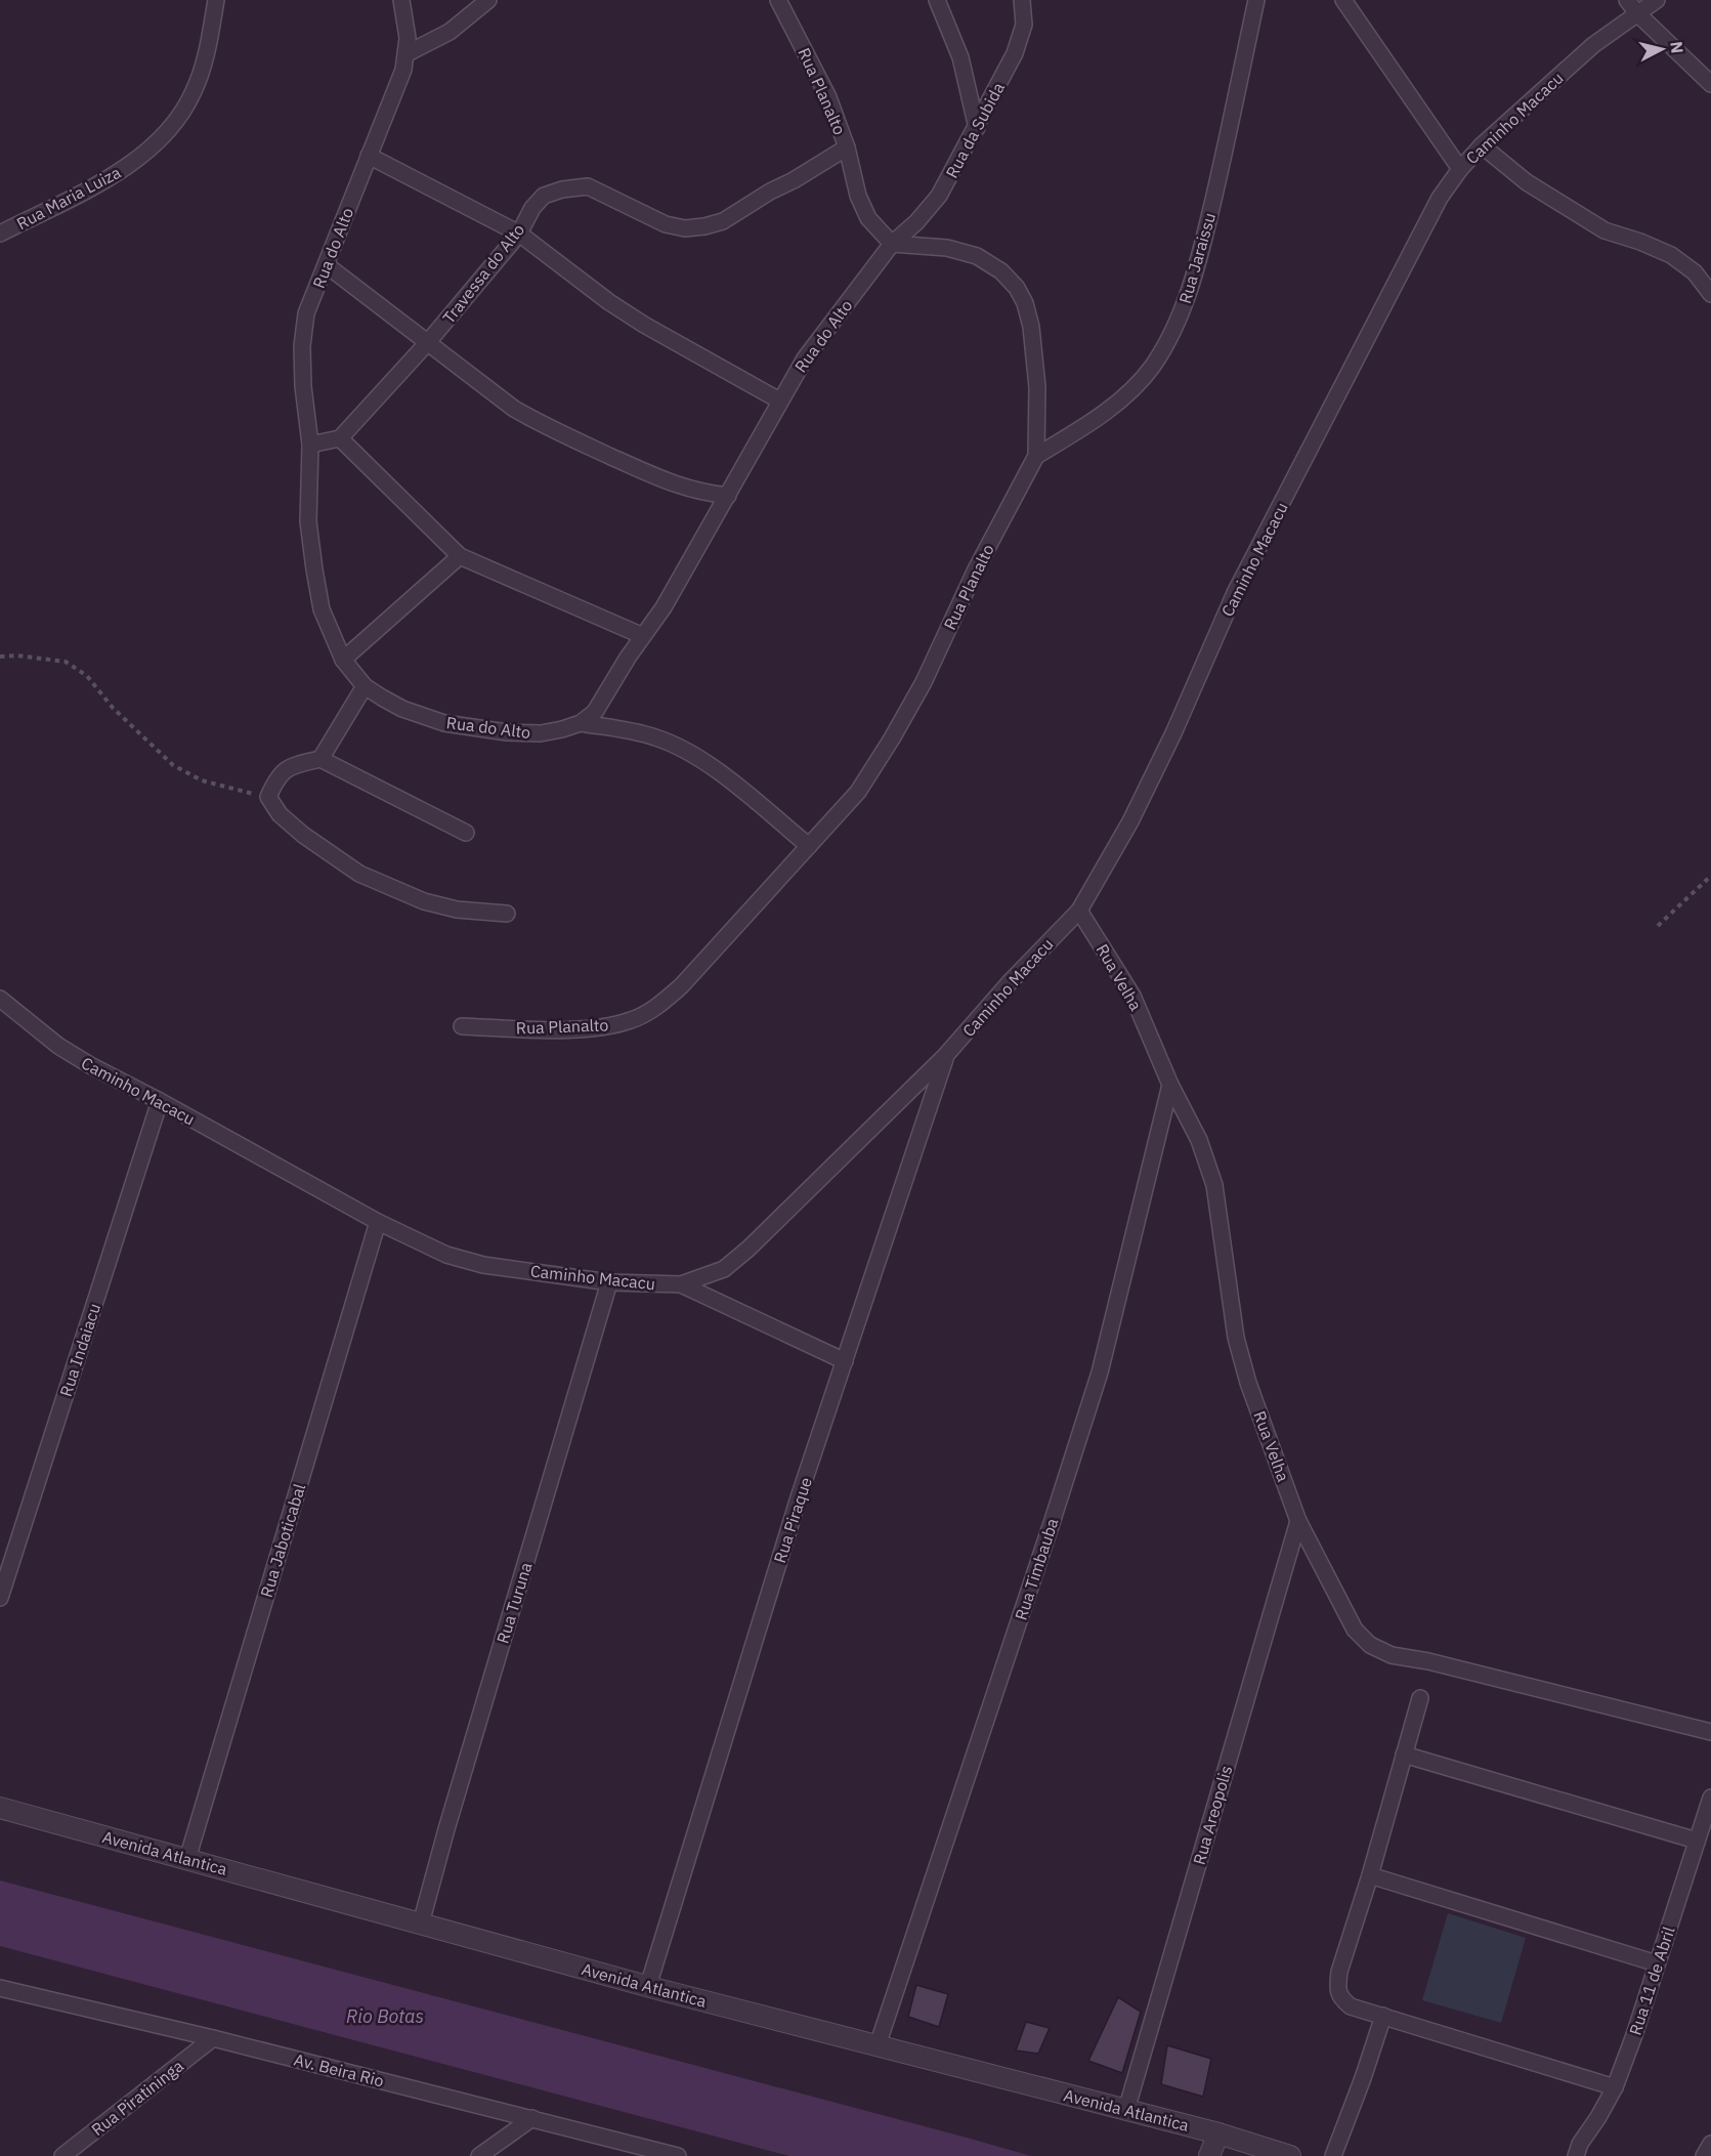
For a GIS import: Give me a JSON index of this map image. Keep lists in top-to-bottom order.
{
  "streets": {
    "street": [
      "Rua Planalto",
      "Caminho Macacu",
      "Rua da Subida",
      "Rua Maria Luiza",
      "Rua do Alto",
      "Rua Jaraissu",
      "Travessa do Alto",
      "Rua Velha",
      "Rua Indaiacu",
      "Rua Piraque",
      "Rua Jaboticabal",
      "Rua Timbauba",
      "Rua Turuna",
      "Rua Areopolis",
      "Avenida Atlantica",
      "Rua 11 de Abril",
      "Av. Beira Rio",
      "Rua Piratininga"
    ]
  },
  "crossings": [
    ["Rua Planalto", "Rua da Subida"],
    ["Rua Planalto", "Rua do Alto"],
    ["Rua Planalto", "Rua Jaraissu"],
    ["Rua Planalto", "Travessa do Alto"],
    ["Caminho Macacu", "Rua Velha"],
    ["Caminho Macacu", "Rua Indaiacu"],
    ["Caminho Macacu", "Rua Piraque"],
    ["Caminho Macacu", "Rua Jaboticabal"],
    ["Caminho Macacu", "Rua Turuna"],
    ["Rua da Subida", "Rua do Alto"],
    ["Rua Velha", "Rua Timbauba"],
    ["Rua Velha", "Rua Areopolis"],
    ["Rua Piraque", "Avenida Atlantica"],
    ["Rua Jaboticabal", "Avenida Atlantica"],
    ["Rua Timbauba", "Avenida Atlantica"],
    ["Rua Turuna", "Avenida Atlantica"],
    ["Rua Areopolis", "Avenida Atlantica"],
    ["Av. Beira Rio", "Rua Piratininga"]
  ],
  "water": ["Rio Botas"],
  "north": "right"
}
